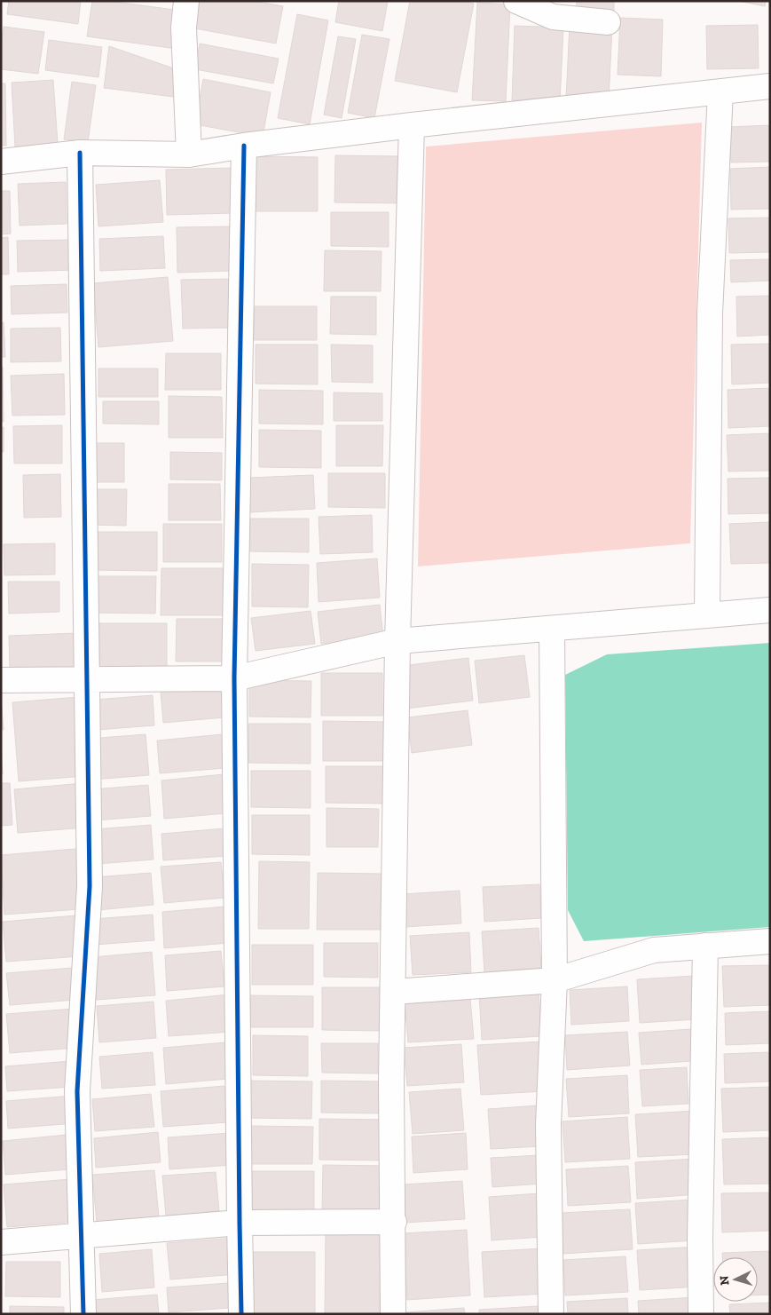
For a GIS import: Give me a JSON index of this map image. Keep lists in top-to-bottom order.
{
  "north": "left"
}
